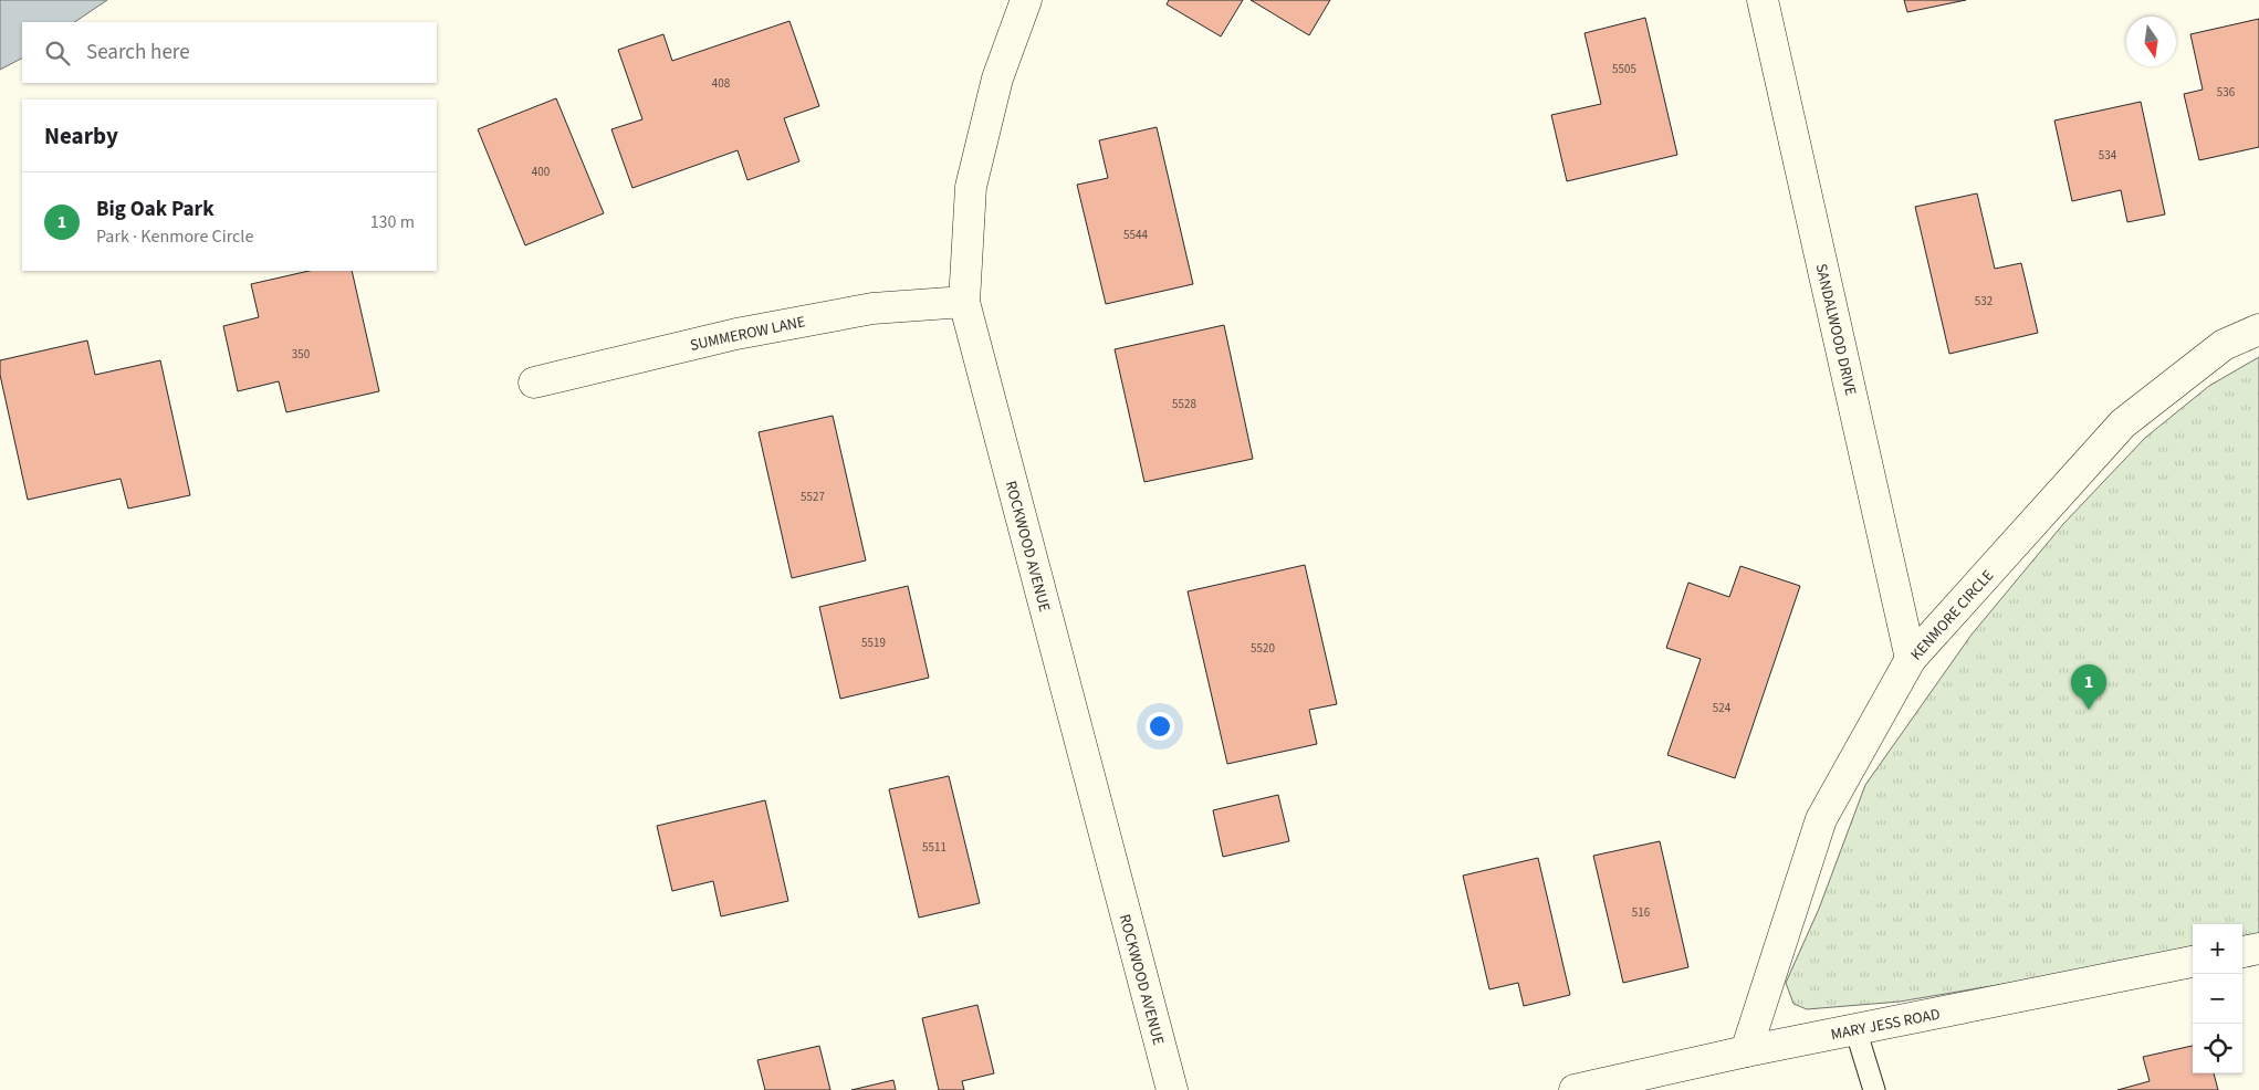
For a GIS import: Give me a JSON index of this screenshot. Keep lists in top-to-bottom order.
{
  "streets": {
    "street": [
      "SANDALWOOD DRIVE",
      "SUMMEROW LANE",
      "ROCKWOOD AVENUE",
      "KENMORE CIRCLE",
      "MARY JESS ROAD"
    ]
  },
  "crossings": [
    ["SANDALWOOD DRIVE", "KENMORE CIRCLE"],
    ["SUMMEROW LANE", "ROCKWOOD AVENUE"],
    ["KENMORE CIRCLE", "MARY JESS ROAD"]
  ],
  "house_numbers": [
    "5505",
    "408",
    "536",
    "534",
    "400",
    "5544",
    "532",
    "350",
    "5528",
    "5527",
    "5519",
    "5520",
    "524",
    "5511",
    "516"
  ],
  "north": "bottom",
  "page": {
    "search": "Search here",
    "heading": "Nearby",
    "list": [
      {
        "mark": "1",
        "name": "Big Oak Park",
        "note": "Park · Kenmore Circle",
        "value": "130 m"
      }
    ],
    "pins": "1",
    "map_buttons": ["+", "−"]
  }
}
